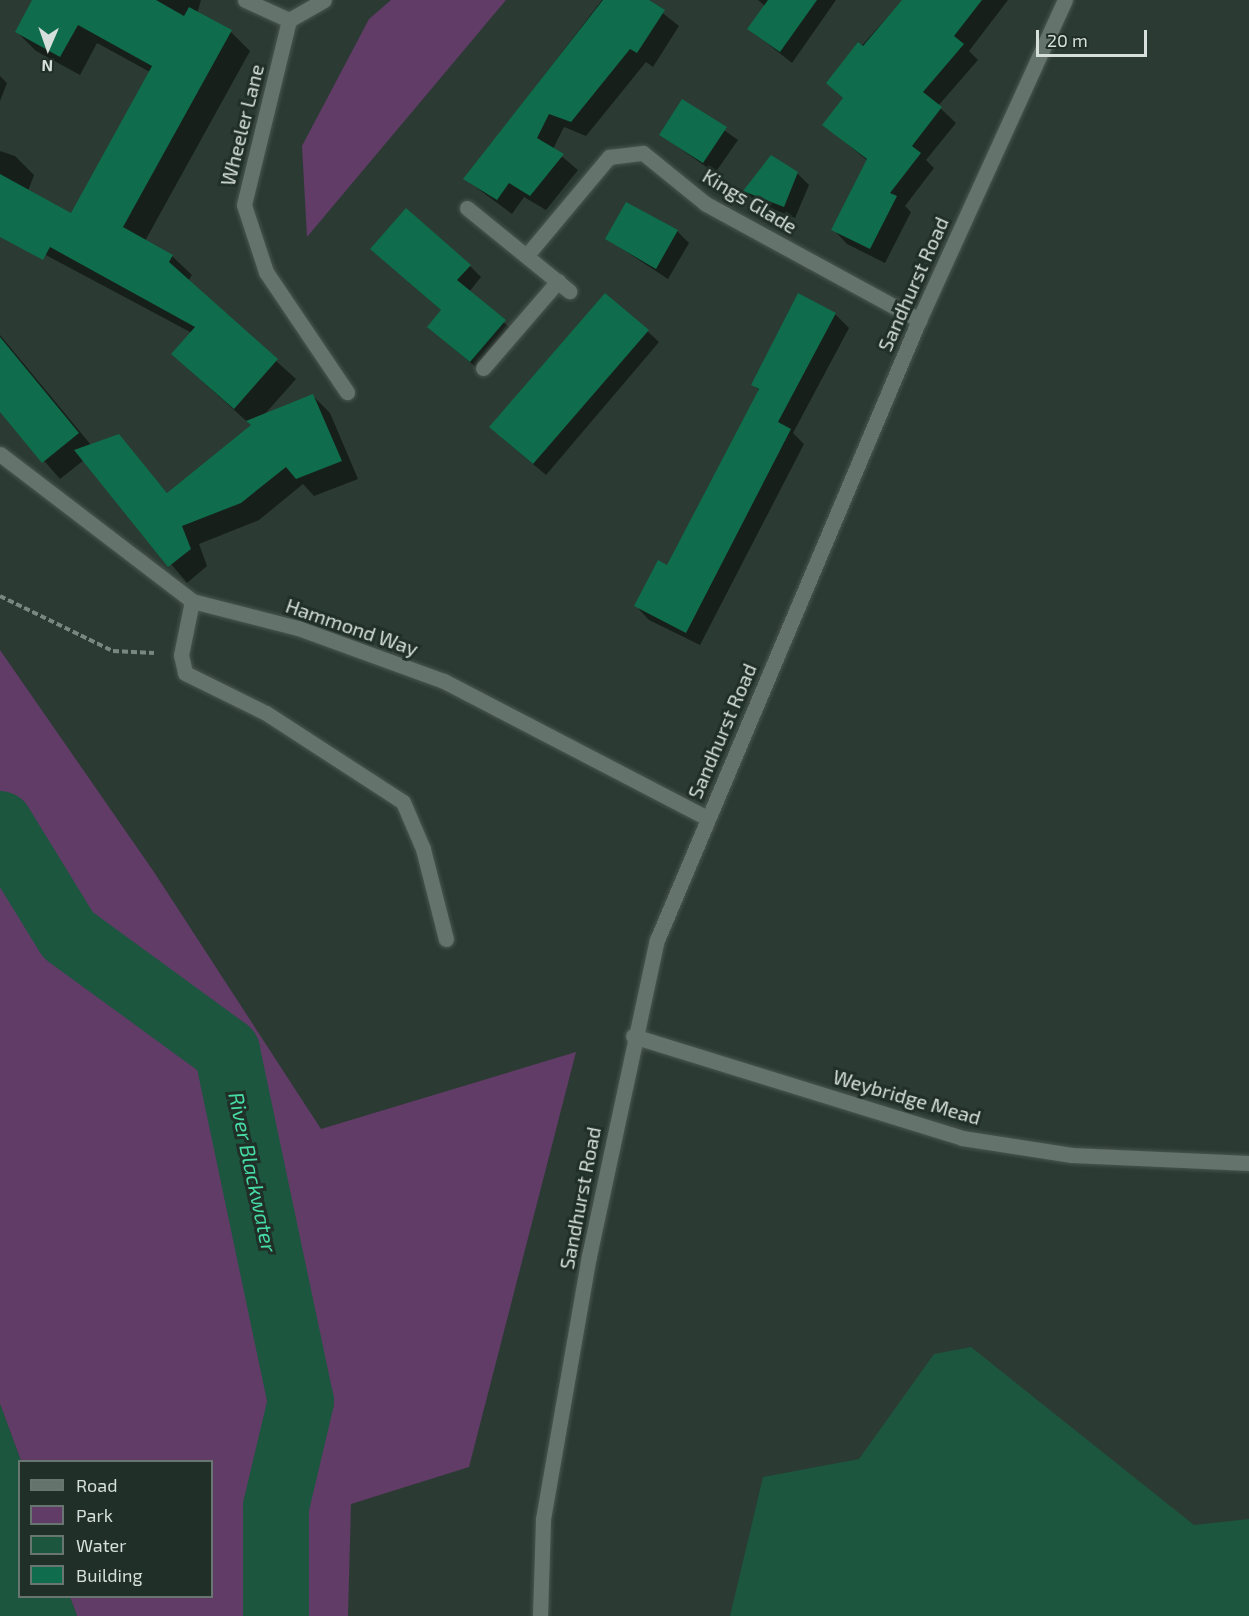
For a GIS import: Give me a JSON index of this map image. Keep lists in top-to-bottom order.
{
  "streets": {
    "street": [
      "Wheeler Lane",
      "Kings Glade",
      "Sandhurst Road",
      "Hammond Way",
      "Weybridge Mead"
    ]
  },
  "crossings": [
    ["Kings Glade", "Sandhurst Road"],
    ["Sandhurst Road", "Hammond Way"],
    ["Sandhurst Road", "Weybridge Mead"]
  ],
  "water": ["River Blackwater"],
  "legend": [
    "Road",
    "Park",
    "Water",
    "Building"
  ],
  "scale_bar": "20 m",
  "north": "bottom"
}
